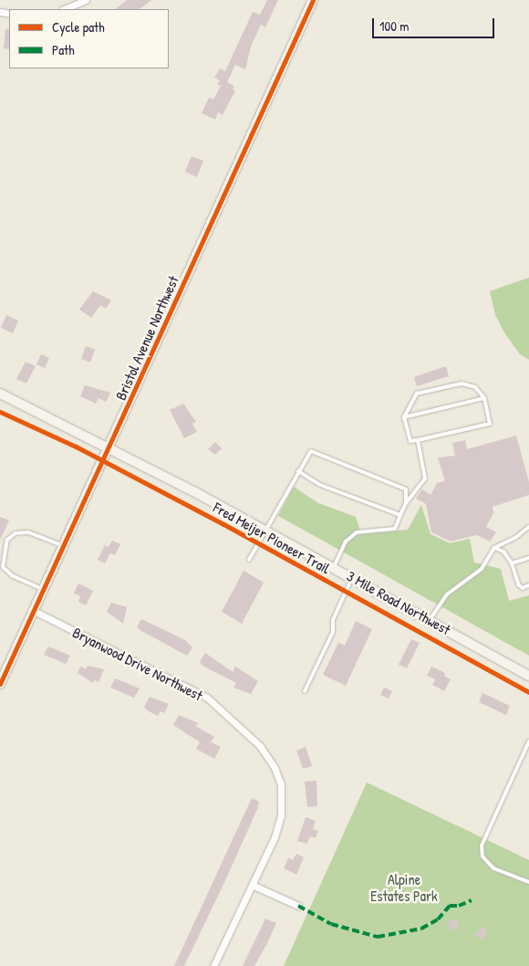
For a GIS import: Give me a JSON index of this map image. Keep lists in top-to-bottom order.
{
  "streets": {
    "street": ["Bristol Avenue Northwest", "3 Mile Road Northwest", "Bryanwood Drive Northwest"],
    "cycle path": ["Fred Meijer Pioneer Trail"]
  },
  "crossings": [
    ["Bristol Avenue Northwest", "3 Mile Road Northwest"],
    ["Bristol Avenue Northwest", "Bryanwood Drive Northwest"]
  ],
  "parks": ["Alpine Estates Park"],
  "legend": ["Cycle path", "Path"],
  "scale_bar": "100 m"
}
